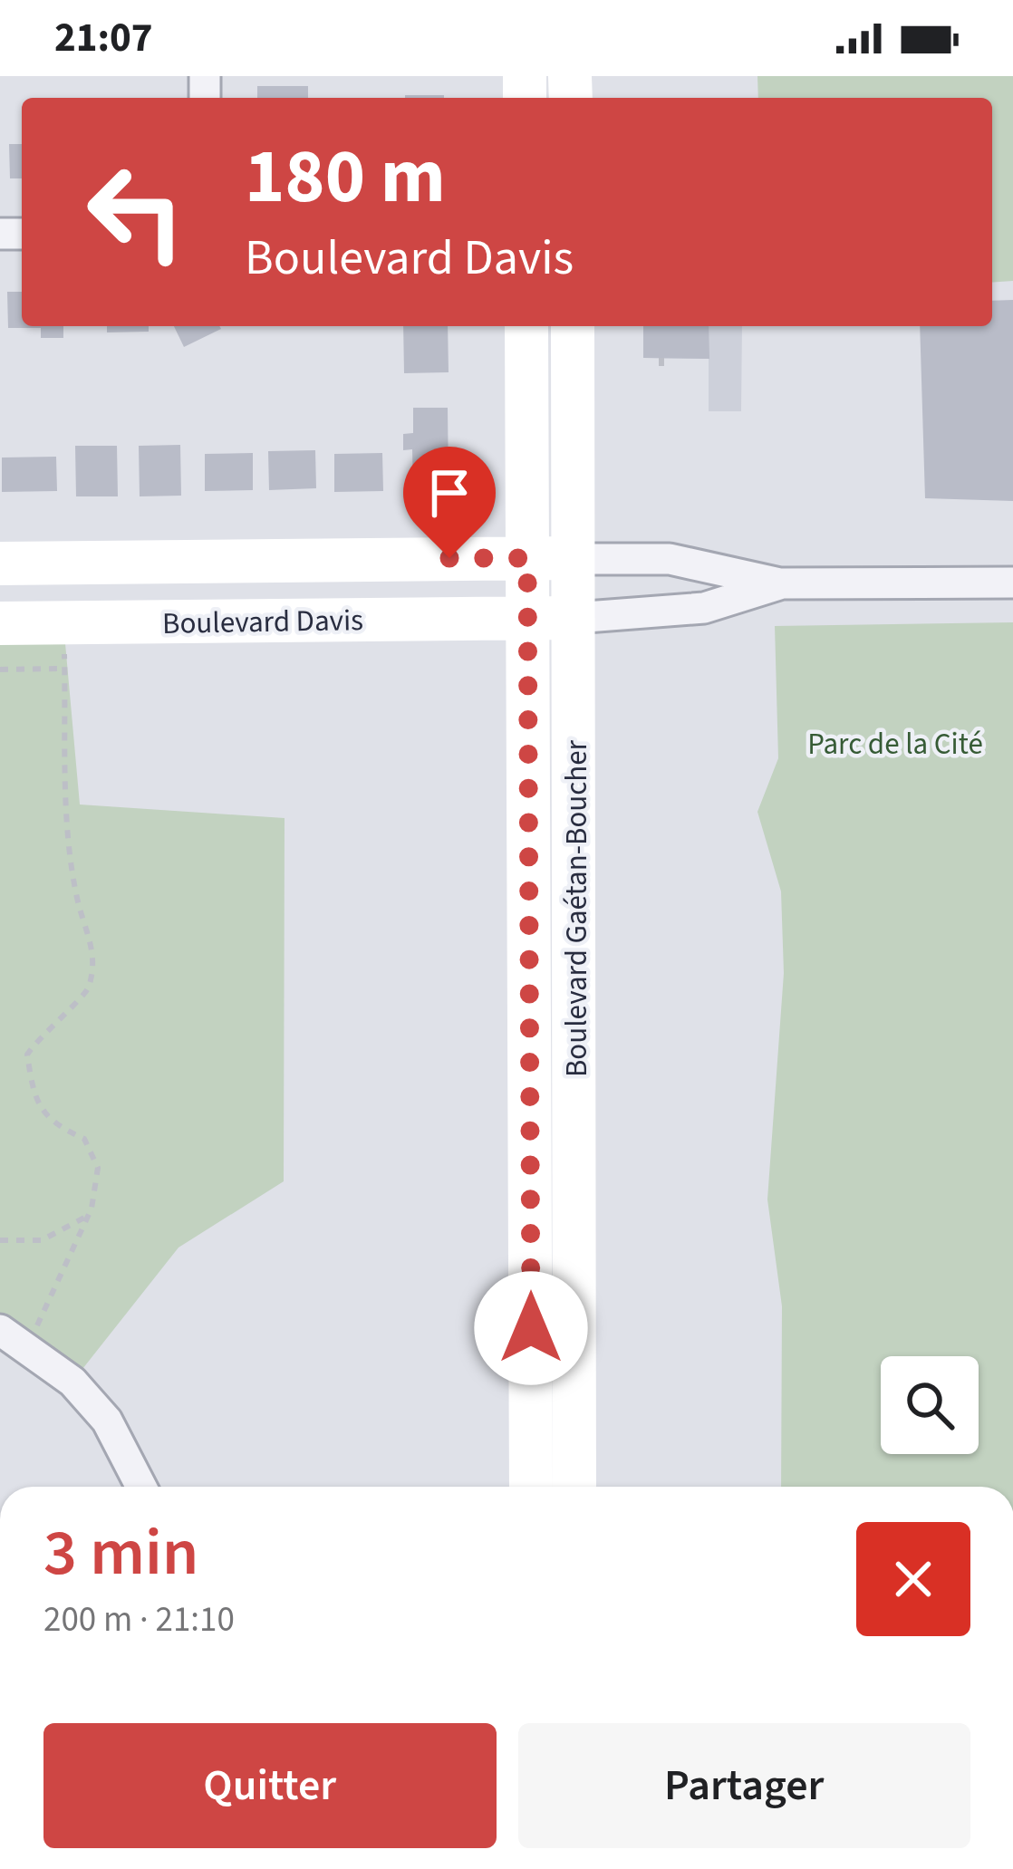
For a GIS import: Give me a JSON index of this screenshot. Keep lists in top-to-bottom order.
{
  "streets": {
    "main road": ["Boulevard Davis", "Boulevard Gaétan-Boucher"]
  },
  "crossings": [
    ["Boulevard Davis", "Boulevard Gaétan-Boucher"]
  ],
  "parks": ["Parc de la Cité"],
  "page": {
    "status": "21:07",
    "turn": ["180 m", "Boulevard Davis"],
    "heading": ["3 min", "200 m · 21:10"],
    "buttons": ["Quitter", "Partager"]
  }
}
